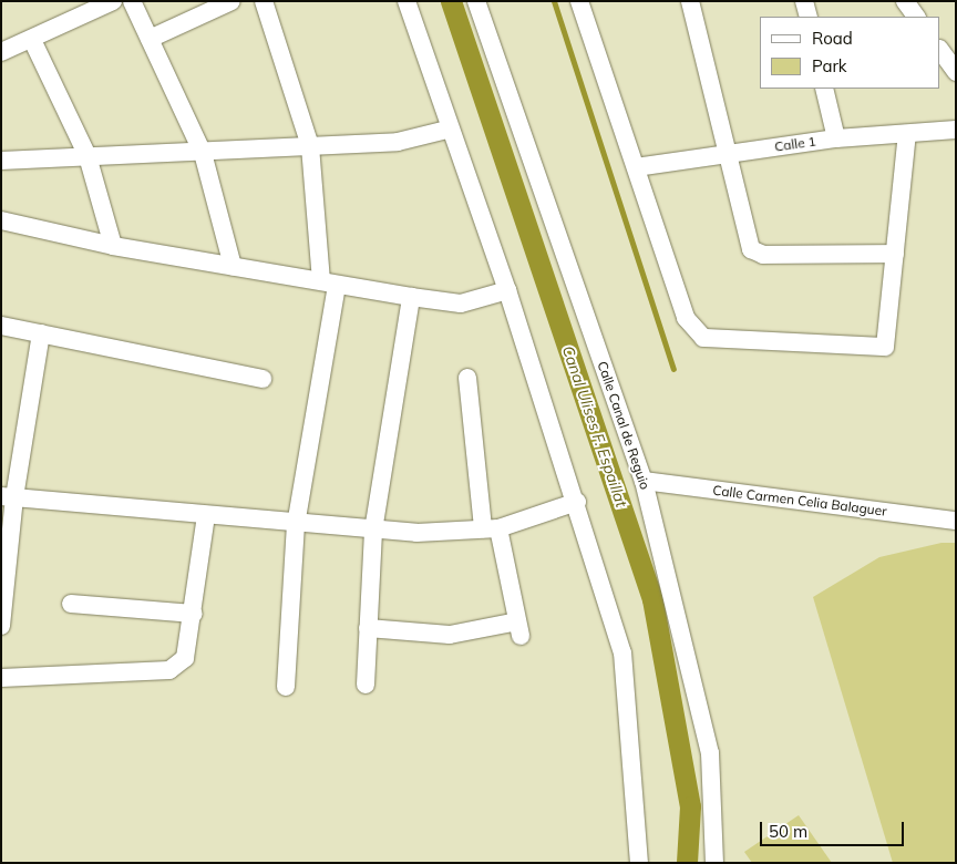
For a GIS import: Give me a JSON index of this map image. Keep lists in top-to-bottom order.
{
  "streets": {
    "street": ["Calle 1", "Calle Canal de Reguio", "Calle Carmen Celia Balaguer"]
  },
  "crossings": [
    ["Calle Canal de Reguio", "Calle Carmen Celia Balaguer"]
  ],
  "water": ["Canal Ulises F. Espaillat"],
  "legend": ["Road", "Park"],
  "scale_bar": "50 m"
}
